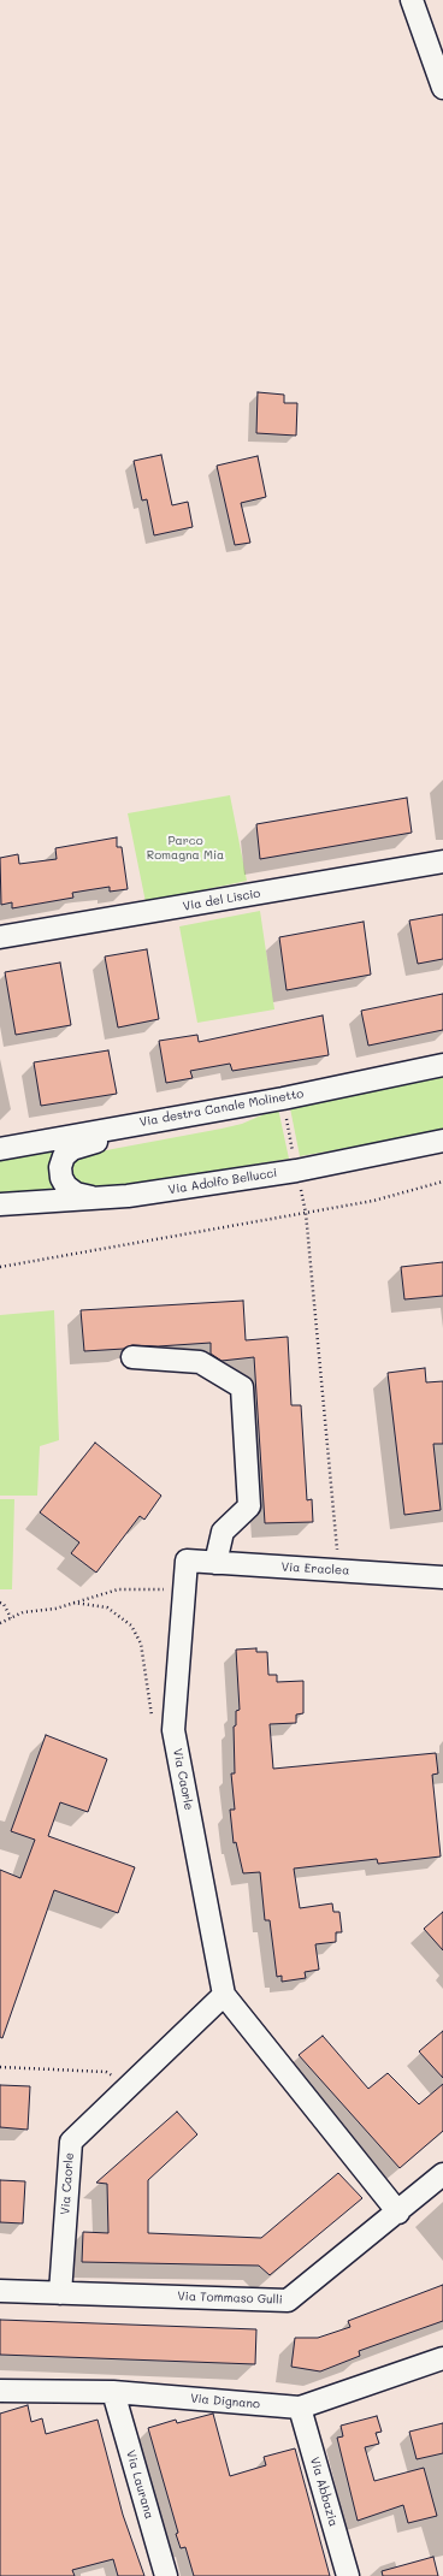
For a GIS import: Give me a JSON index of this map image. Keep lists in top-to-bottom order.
{
  "streets": {
    "street": [
      "Via del Liscio",
      "Via destra Canale Molinetto",
      "Via Adolfo Bellucci",
      "Via Eraclea",
      "Via Caorle",
      "Via Tommaso Gulli",
      "Via Dignano",
      "Via Laurana",
      "Via Abbazia"
    ]
  },
  "crossings": [
    ["Via Eraclea", "Via Caorle"],
    ["Via Caorle", "Via Tommaso Gulli"],
    ["Via Dignano", "Via Laurana"],
    ["Via Dignano", "Via Abbazia"]
  ],
  "parks": ["Parco Romagna Mia"]
}
